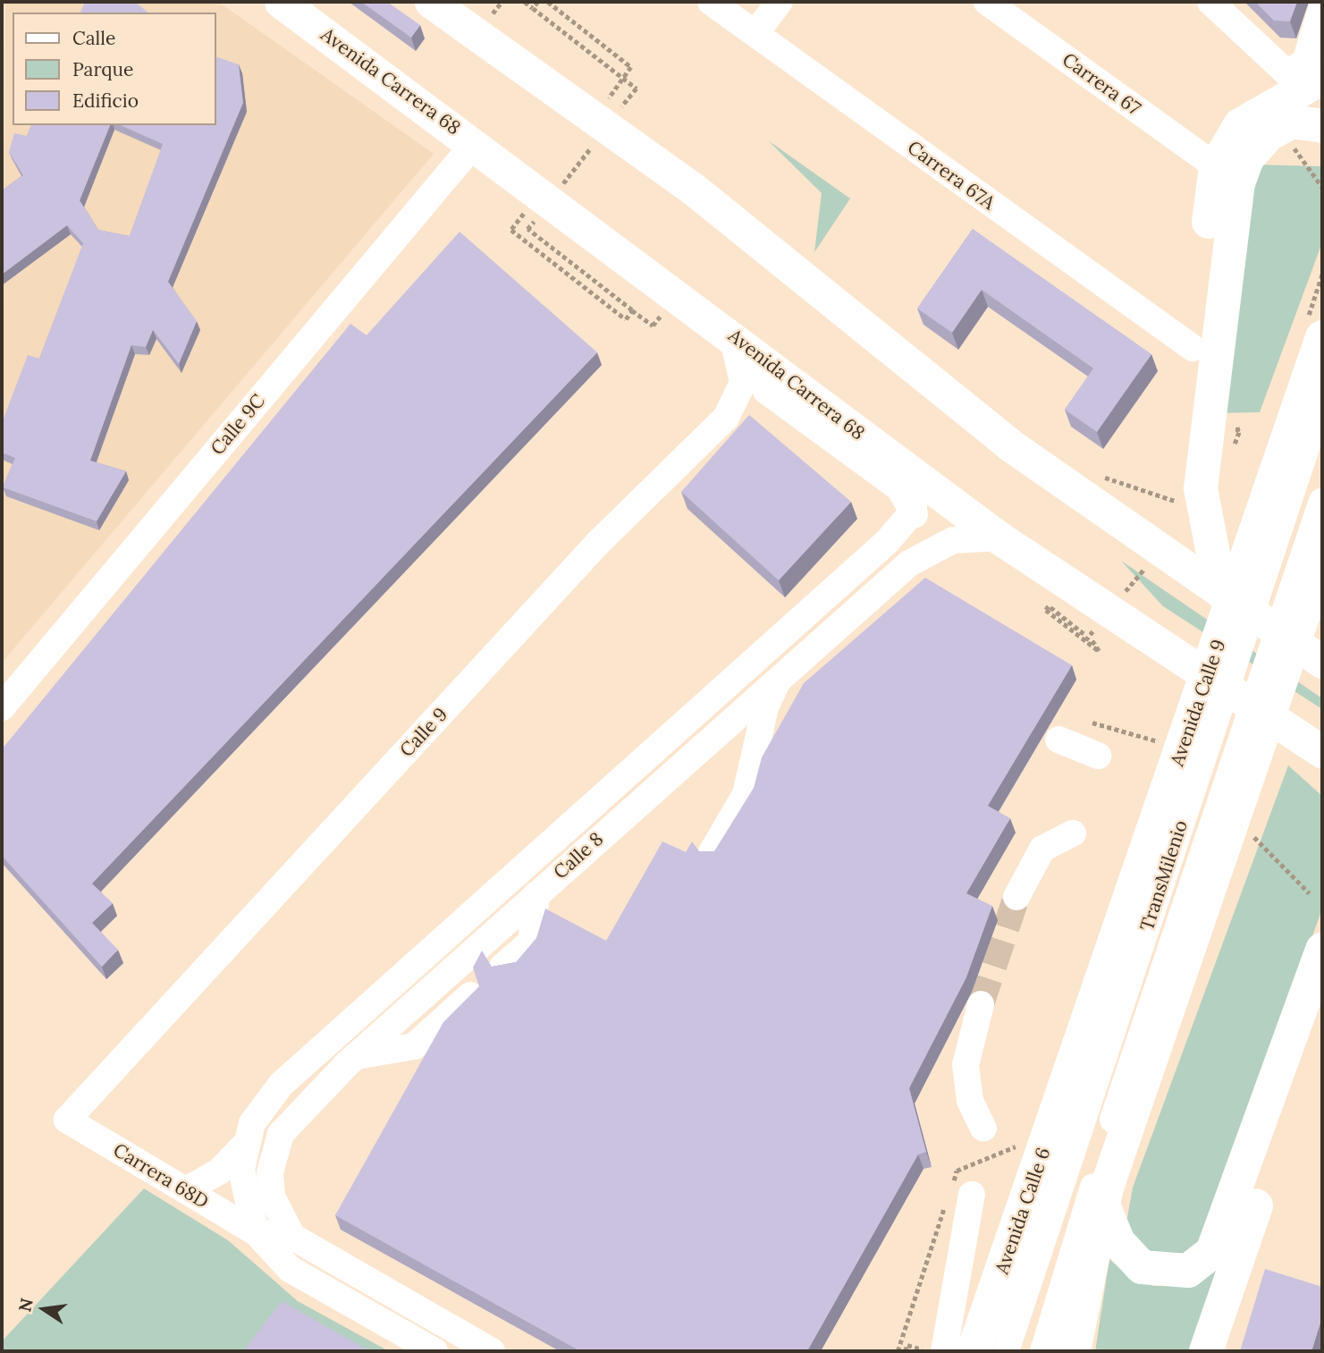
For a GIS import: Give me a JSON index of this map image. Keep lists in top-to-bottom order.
{
  "streets": {
    "highway": ["Avenida Calle 9", "Avenida Calle 6"],
    "main road": ["Avenida Carrera 68"],
    "street": [
      "Carrera 67",
      "Carrera 67A",
      "Calle 9C",
      "Calle 9",
      "Calle 8",
      "TransMilenio",
      "Carrera 68D"
    ]
  },
  "crossings": [
    ["Avenida Carrera 68", "Calle 9C"],
    ["Avenida Carrera 68", "Calle 9"],
    ["Avenida Carrera 68", "Calle 8"],
    ["Avenida Calle 9", "TransMilenio"],
    ["Avenida Calle 9", "Avenida Calle 6"],
    ["Calle 9", "Carrera 68D"],
    ["Calle 8", "Carrera 68D"],
    ["TransMilenio", "Avenida Calle 6"]
  ],
  "legend": ["Calle", "Parque", "Edificio"],
  "north": "left"
}
